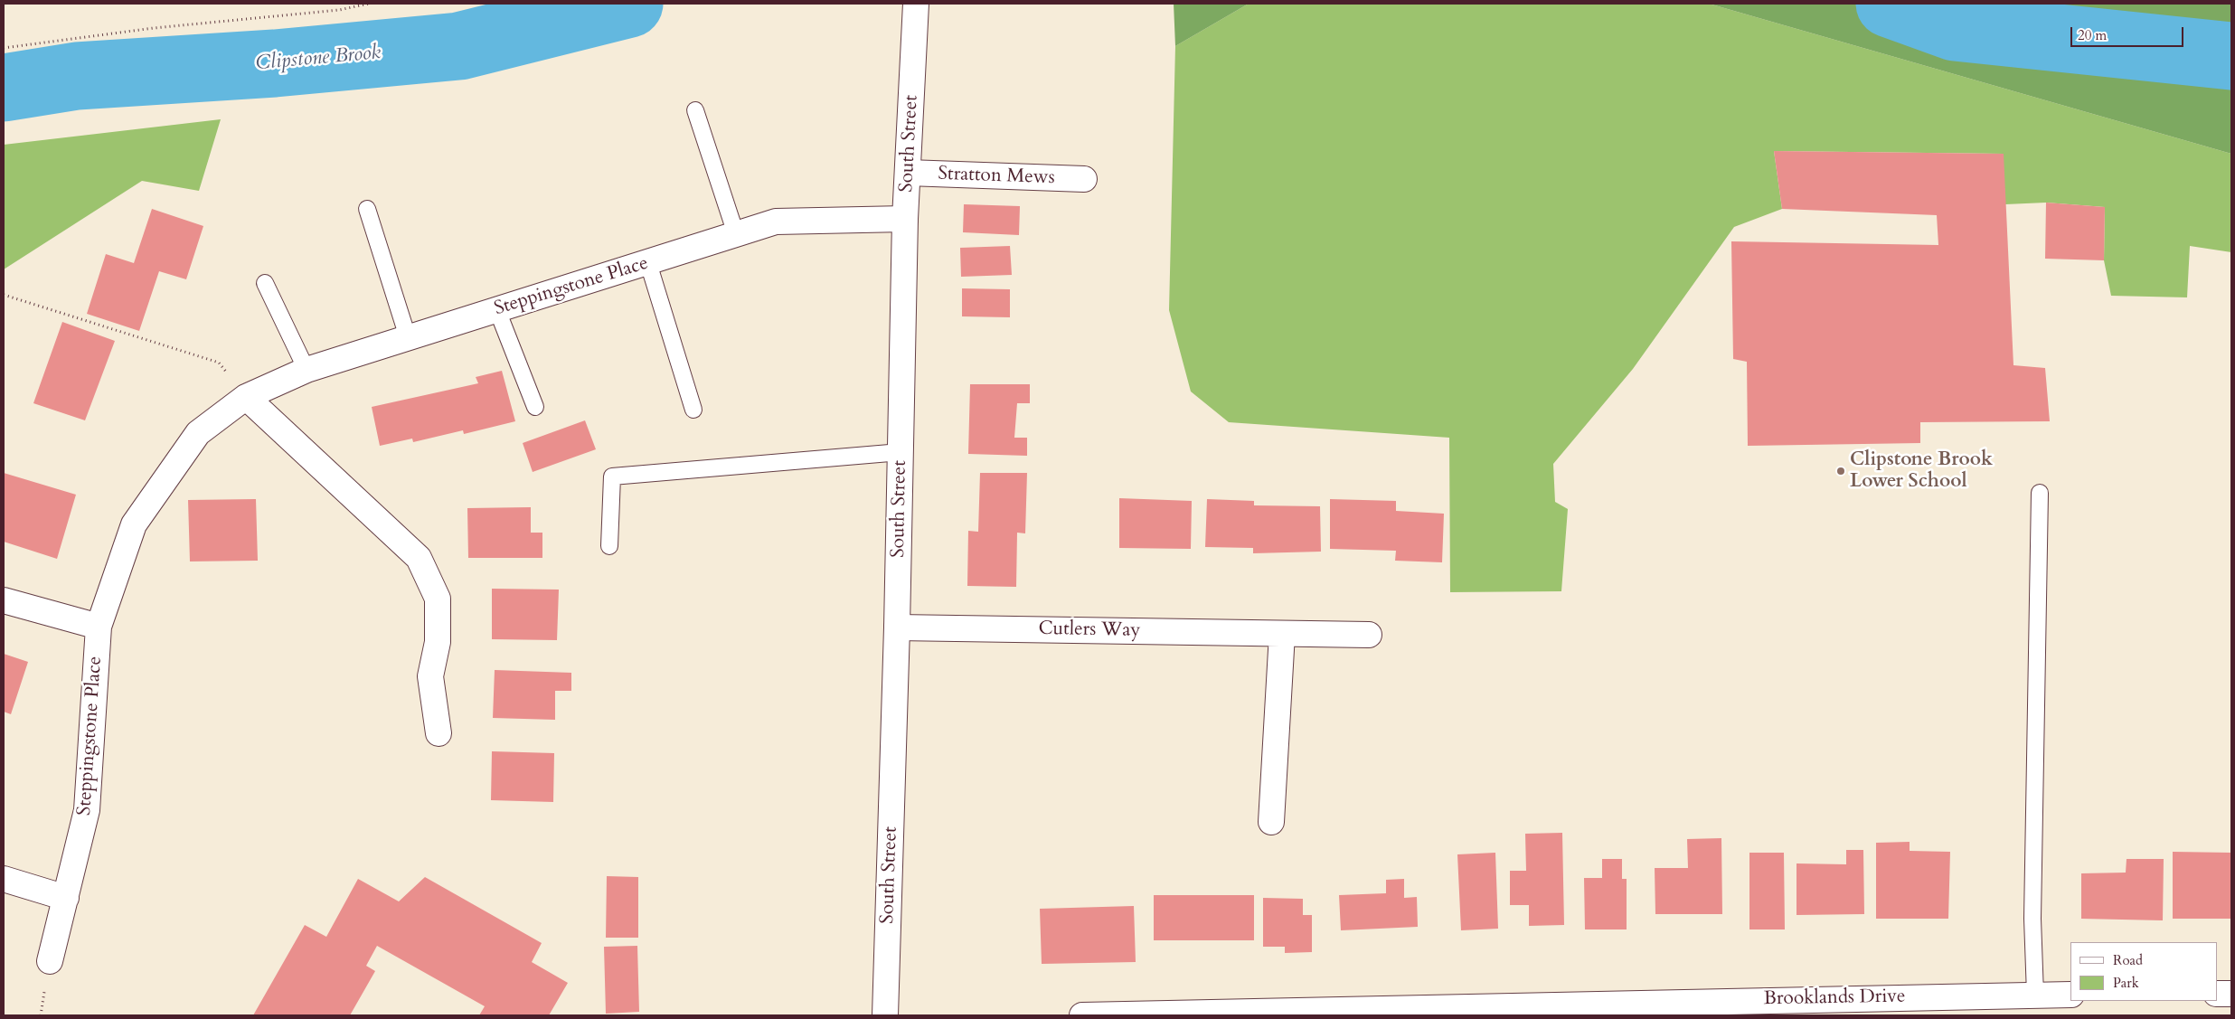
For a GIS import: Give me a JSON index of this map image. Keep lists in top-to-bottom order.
{
  "streets": {
    "street": [
      "South Street",
      "Stratton Mews",
      "Steppingstone Place",
      "Cutlers Way",
      "Brooklands Drive"
    ]
  },
  "crossings": [
    ["South Street", "Stratton Mews"],
    ["South Street", "Steppingstone Place"],
    ["South Street", "Cutlers Way"]
  ],
  "water": ["Clipstone Brook"],
  "places": ["Clipstone Brook Lower School"],
  "legend": ["Road", "Park"],
  "scale_bar": "20 m"
}
